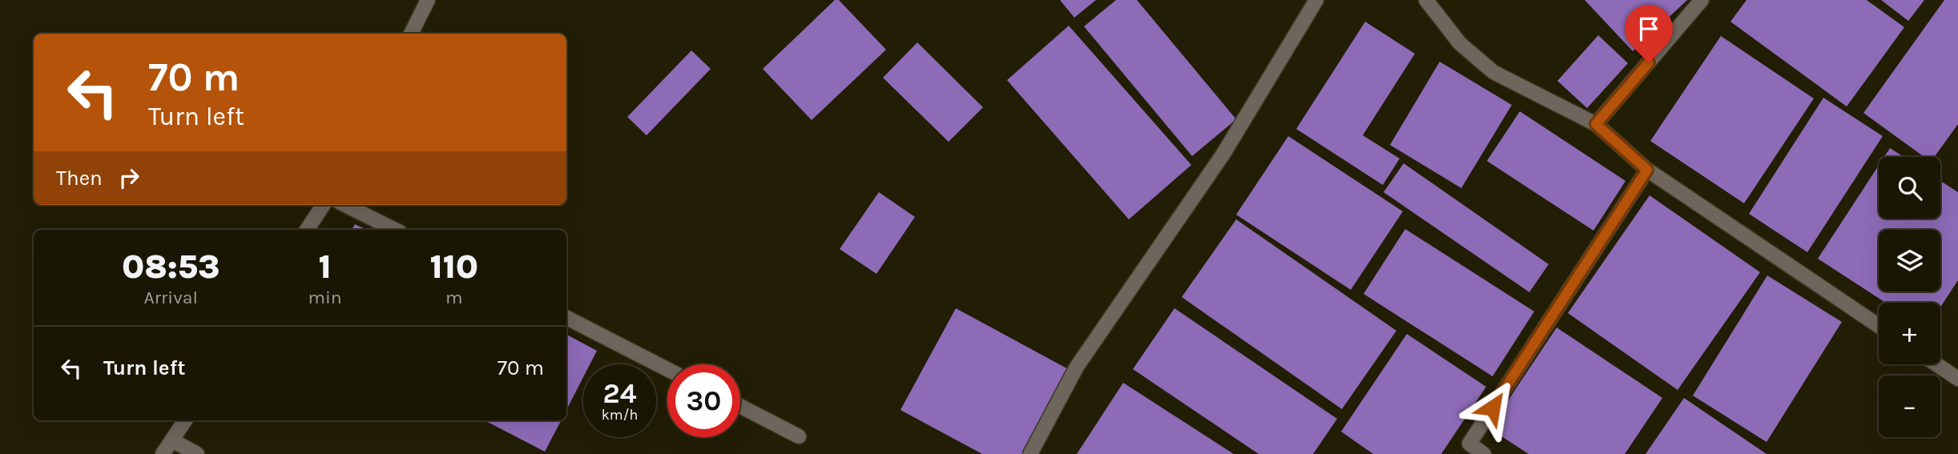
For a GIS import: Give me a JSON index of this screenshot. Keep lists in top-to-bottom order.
{
  "page": {
    "turn": ["70 m", "Turn left"],
    "then": "Then",
    "map_buttons": ["+", "−"],
    "eta": [
      "08:53",
      "Arrival",
      "1",
      "min",
      "110",
      "m"
    ],
    "list": [
      {
        "name": "Turn left",
        "value": "70 m"
      }
    ],
    "speed": "24 km/h",
    "limit": "30"
  }
}
